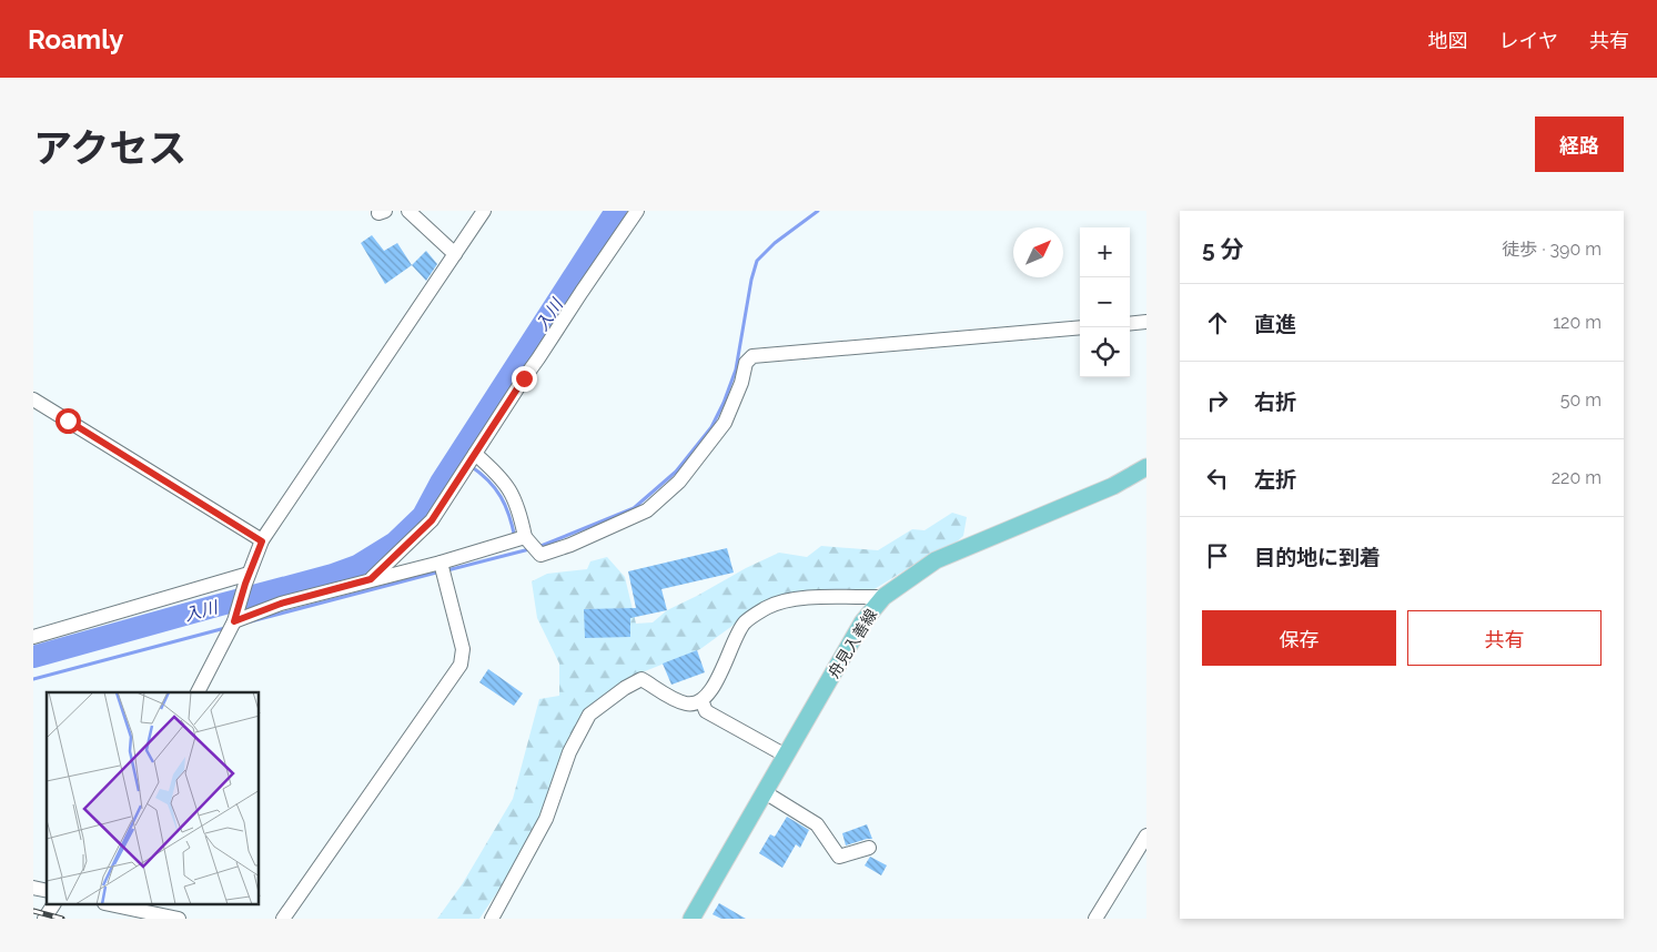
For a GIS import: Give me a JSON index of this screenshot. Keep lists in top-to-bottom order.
{
  "streets": {
    "main road": ["舟見入善線"]
  },
  "water": ["入川"],
  "north": "top right",
  "page": {
    "header": "Roamly",
    "nav": ["地図", "レイヤ", "共有"],
    "title": "アクセス",
    "buttons": [
      "経路",
      ["保存", "共有"]
    ],
    "heading": ["5 分", "徒歩 · 390 m"],
    "map_buttons": ["+", "−"],
    "list": [
      ["直進", "120 m"],
      ["右折", "50 m"],
      ["左折", "220 m"],
      "目的地に到着"
    ]
  }
}
